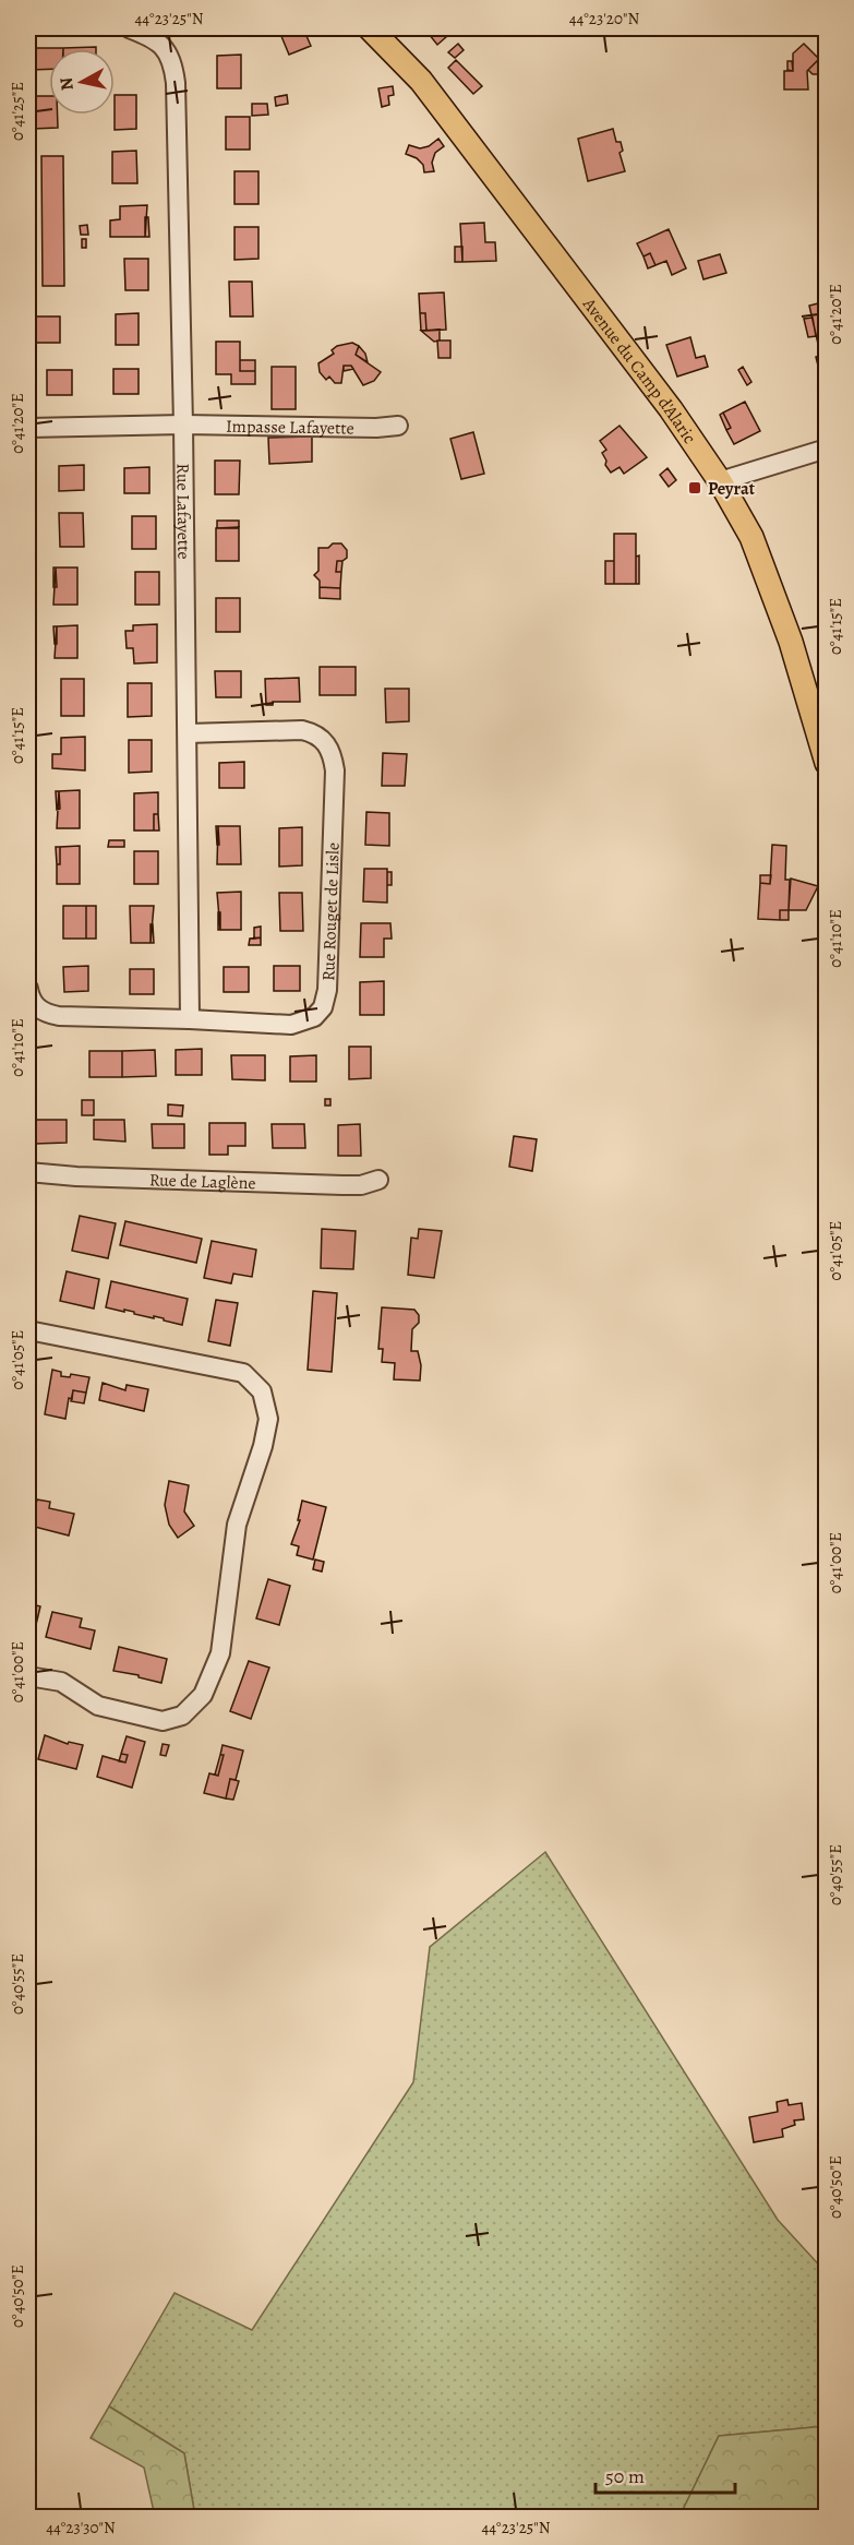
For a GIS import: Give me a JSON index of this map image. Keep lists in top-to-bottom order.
{
  "streets": {
    "main road": ["Avenue du Camp d'Alaric"],
    "street": [
      "Impasse Lafayette",
      "Rue Lafayette",
      "Rue Rouget de Lisle",
      "Rue de Laglène"
    ]
  },
  "crossings": [
    ["Impasse Lafayette", "Rue Lafayette"],
    ["Rue Lafayette", "Rue Rouget de Lisle"]
  ],
  "places": {
    "transit": ["Peyrat"]
  },
  "scale_bar": "50 m",
  "north": "left",
  "coordinates": [
    "44°23'25\"N",
    "44°23'20\"N",
    "0°41'25\"E",
    "0°41'20\"E",
    "0°41'15\"E",
    "0°41'10\"E",
    "0°41'05\"E",
    "0°41'00\"E",
    "0°40'55\"E",
    "0°40'50\"E",
    "44°23'30\"N"
  ]
}
